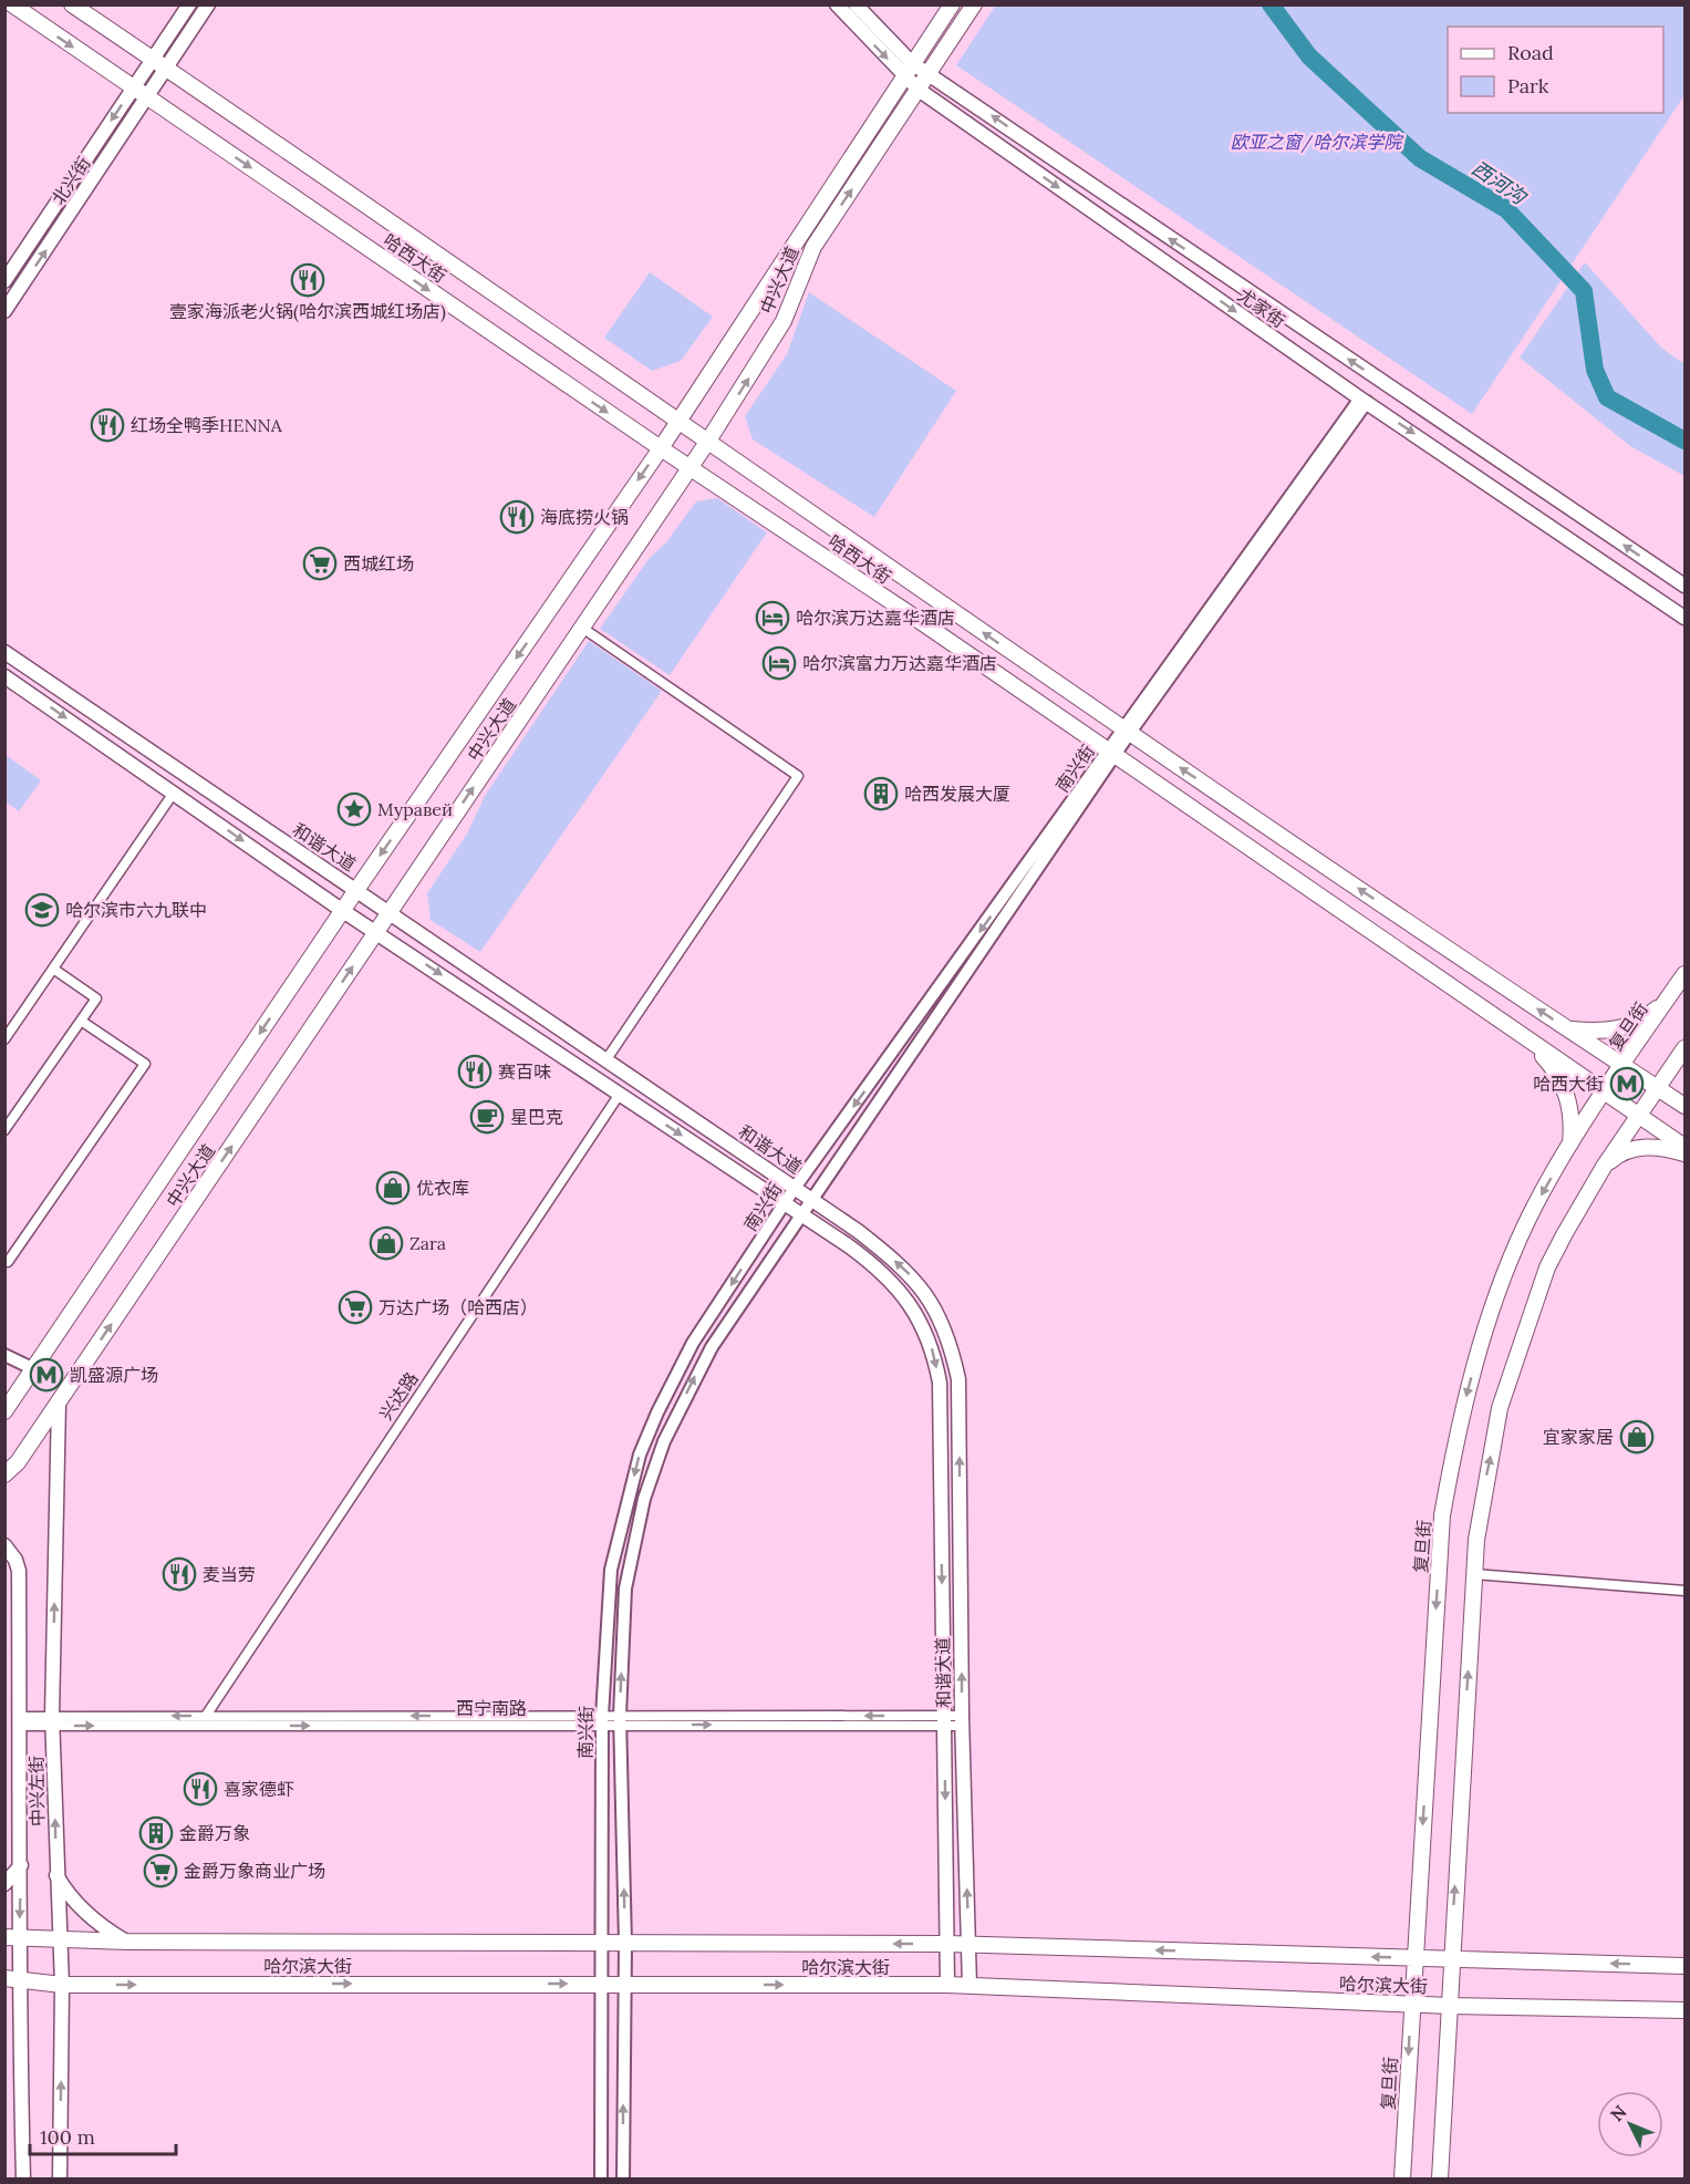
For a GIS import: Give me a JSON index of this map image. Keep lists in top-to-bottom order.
{
  "streets": {
    "main road": [
      "北兴街",
      "哈西大街",
      "中兴大道",
      "尤家街",
      "和谐大道",
      "复旦街",
      "中兴左街",
      "哈尔滨大街"
    ],
    "street": ["南兴街", "兴达路", "西宁南路"]
  },
  "crossings": [
    ["北兴街", "哈西大街"],
    ["哈西大街", "中兴大道"],
    ["哈西大街", "南兴街"],
    ["哈西大街", "复旦街"],
    ["中兴大道", "尤家街"],
    ["中兴大道", "和谐大道"],
    ["中兴大道", "中兴左街"],
    ["尤家街", "南兴街"],
    ["南兴街", "和谐大道"],
    ["南兴街", "西宁南路"],
    ["南兴街", "哈尔滨大街"],
    ["和谐大道", "兴达路"],
    ["和谐大道", "西宁南路"],
    ["和谐大道", "哈尔滨大街"],
    ["复旦街", "哈尔滨大街"],
    ["兴达路", "西宁南路"],
    ["西宁南路", "中兴左街"],
    ["中兴左街", "哈尔滨大街"]
  ],
  "water": ["西河沟"],
  "parks": ["欧亚之窗/哈尔滨学院"],
  "places": {
    "restaurant": [
      "壹家海派老火锅(哈尔滨西城红场店)",
      "红场全鸭季HENNA",
      "海底捞火锅",
      "赛百味",
      "麦当劳",
      "喜家德虾"
    ],
    "supermarket": ["西城红场", "万达广场（哈西店）", "金爵万象商业广场"],
    "hotel": ["哈尔滨万达嘉华酒店", "哈尔滨富力万达嘉华酒店"],
    "building": ["哈西发展大厦", "金爵万象"],
    "place": ["Муравей"],
    "school or university": ["哈尔滨市六九联中"],
    "metro station": ["哈西大街", "凯盛源广场"],
    "cafe": ["星巴克"],
    "shop": ["优衣库", "Zara", "宜家家居"]
  },
  "legend": ["Road", "Park"],
  "scale_bar": "100 m",
  "north": "top left"
}
